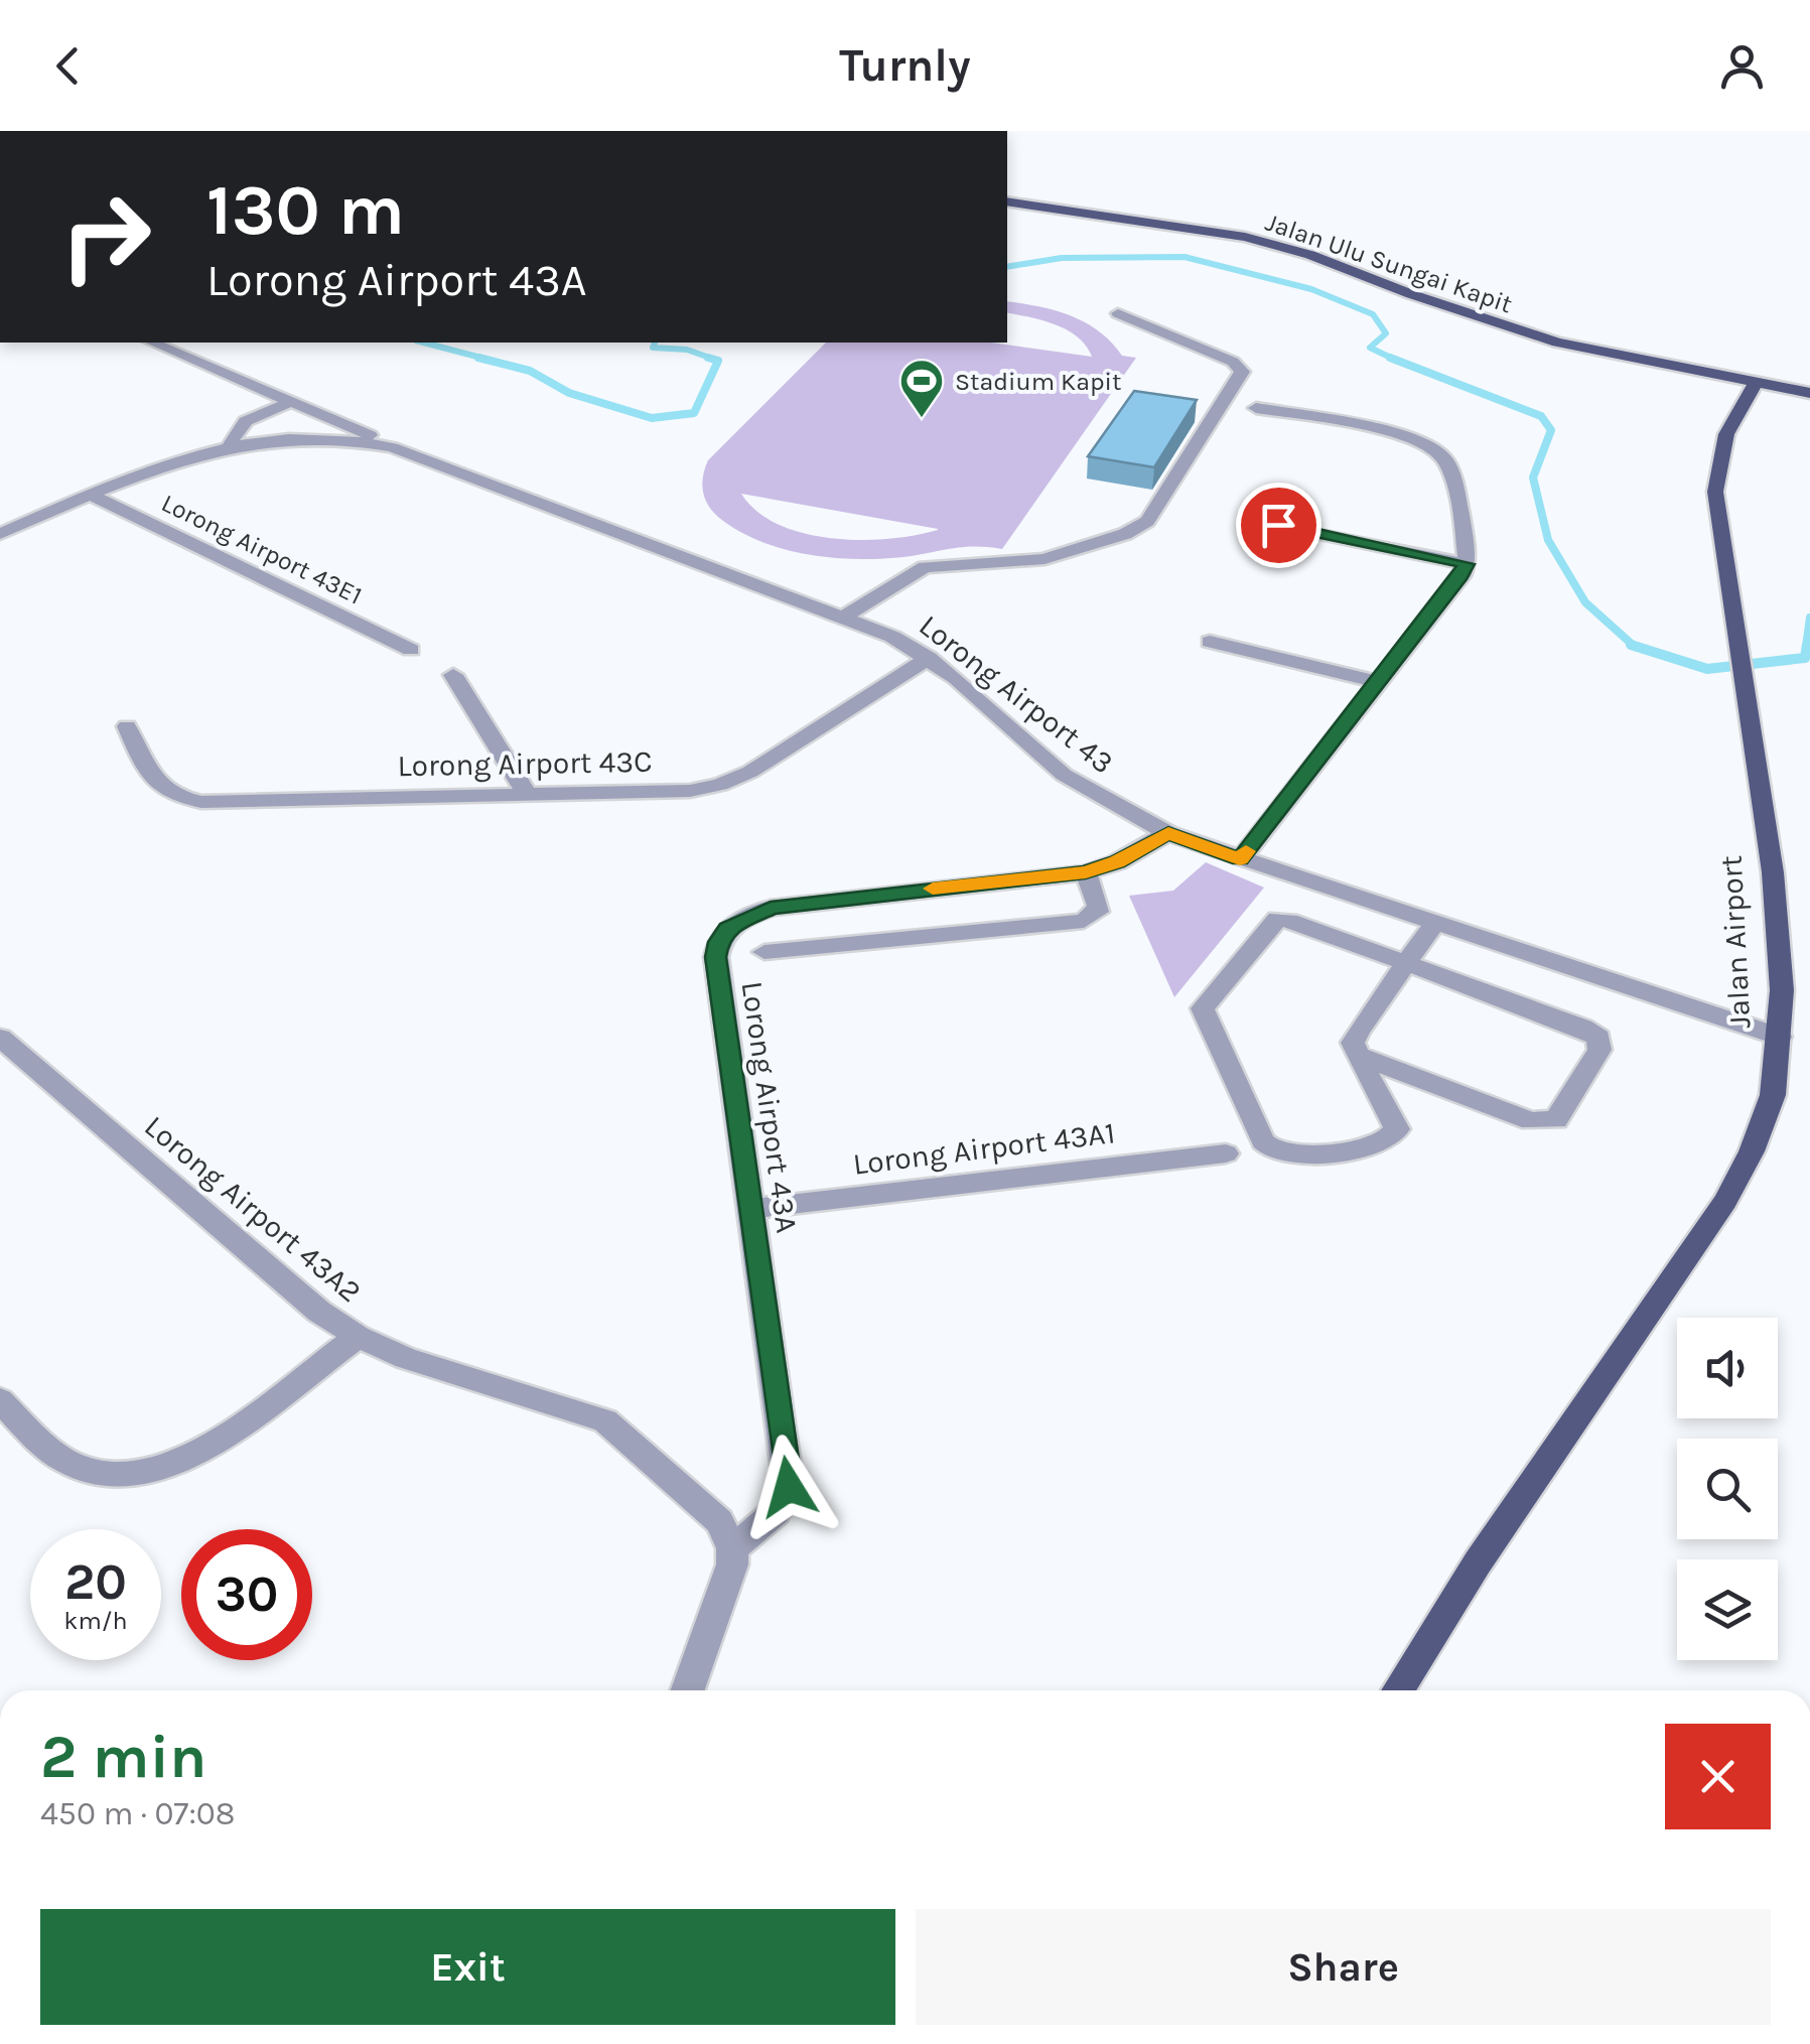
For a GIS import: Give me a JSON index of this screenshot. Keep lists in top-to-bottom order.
{
  "streets": {
    "main road": ["Jalan Ulu Sungai Kapit", "Jalan Airport"],
    "street": [
      "Lorong Airport 43E1",
      "Lorong Airport 43",
      "Lorong Airport 43C",
      "Lorong Airport 43A",
      "Lorong Airport 43A1",
      "Lorong Airport 43A2"
    ]
  },
  "crossings": [
    ["Jalan Ulu Sungai Kapit", "Jalan Airport"],
    ["Lorong Airport 43", "Lorong Airport 43C"],
    ["Lorong Airport 43", "Jalan Airport"],
    ["Lorong Airport 43", "Lorong Airport 43A"],
    ["Lorong Airport 43A", "Lorong Airport 43A1"],
    ["Lorong Airport 43A", "Lorong Airport 43A2"]
  ],
  "places": {
    "sports": ["Stadium Kapit"]
  },
  "page": {
    "header": "Turnly",
    "turn": ["130 m", "Lorong Airport 43A"],
    "speed": "20 km/h",
    "limit": "30",
    "heading": ["2 min", "450 m · 07:08"],
    "buttons": ["Exit", "Share"]
  }
}
